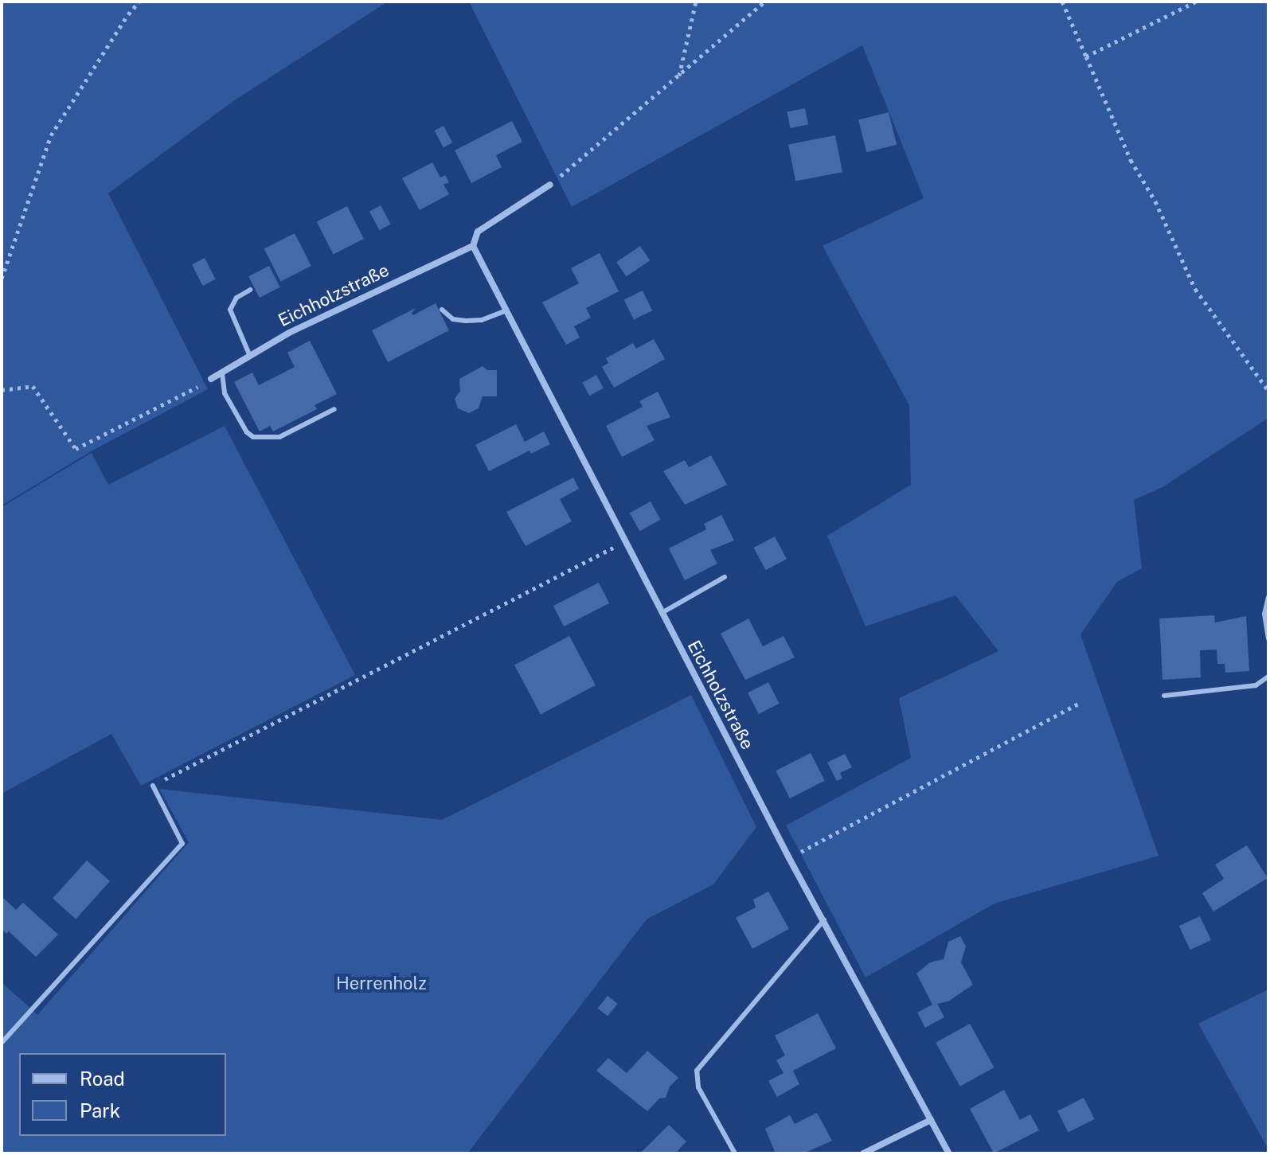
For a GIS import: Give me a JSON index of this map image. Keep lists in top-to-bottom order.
{
  "streets": {
    "street": ["Eichholzstraße"]
  },
  "parks": ["Herrenholz"],
  "legend": ["Road", "Park"]
}
